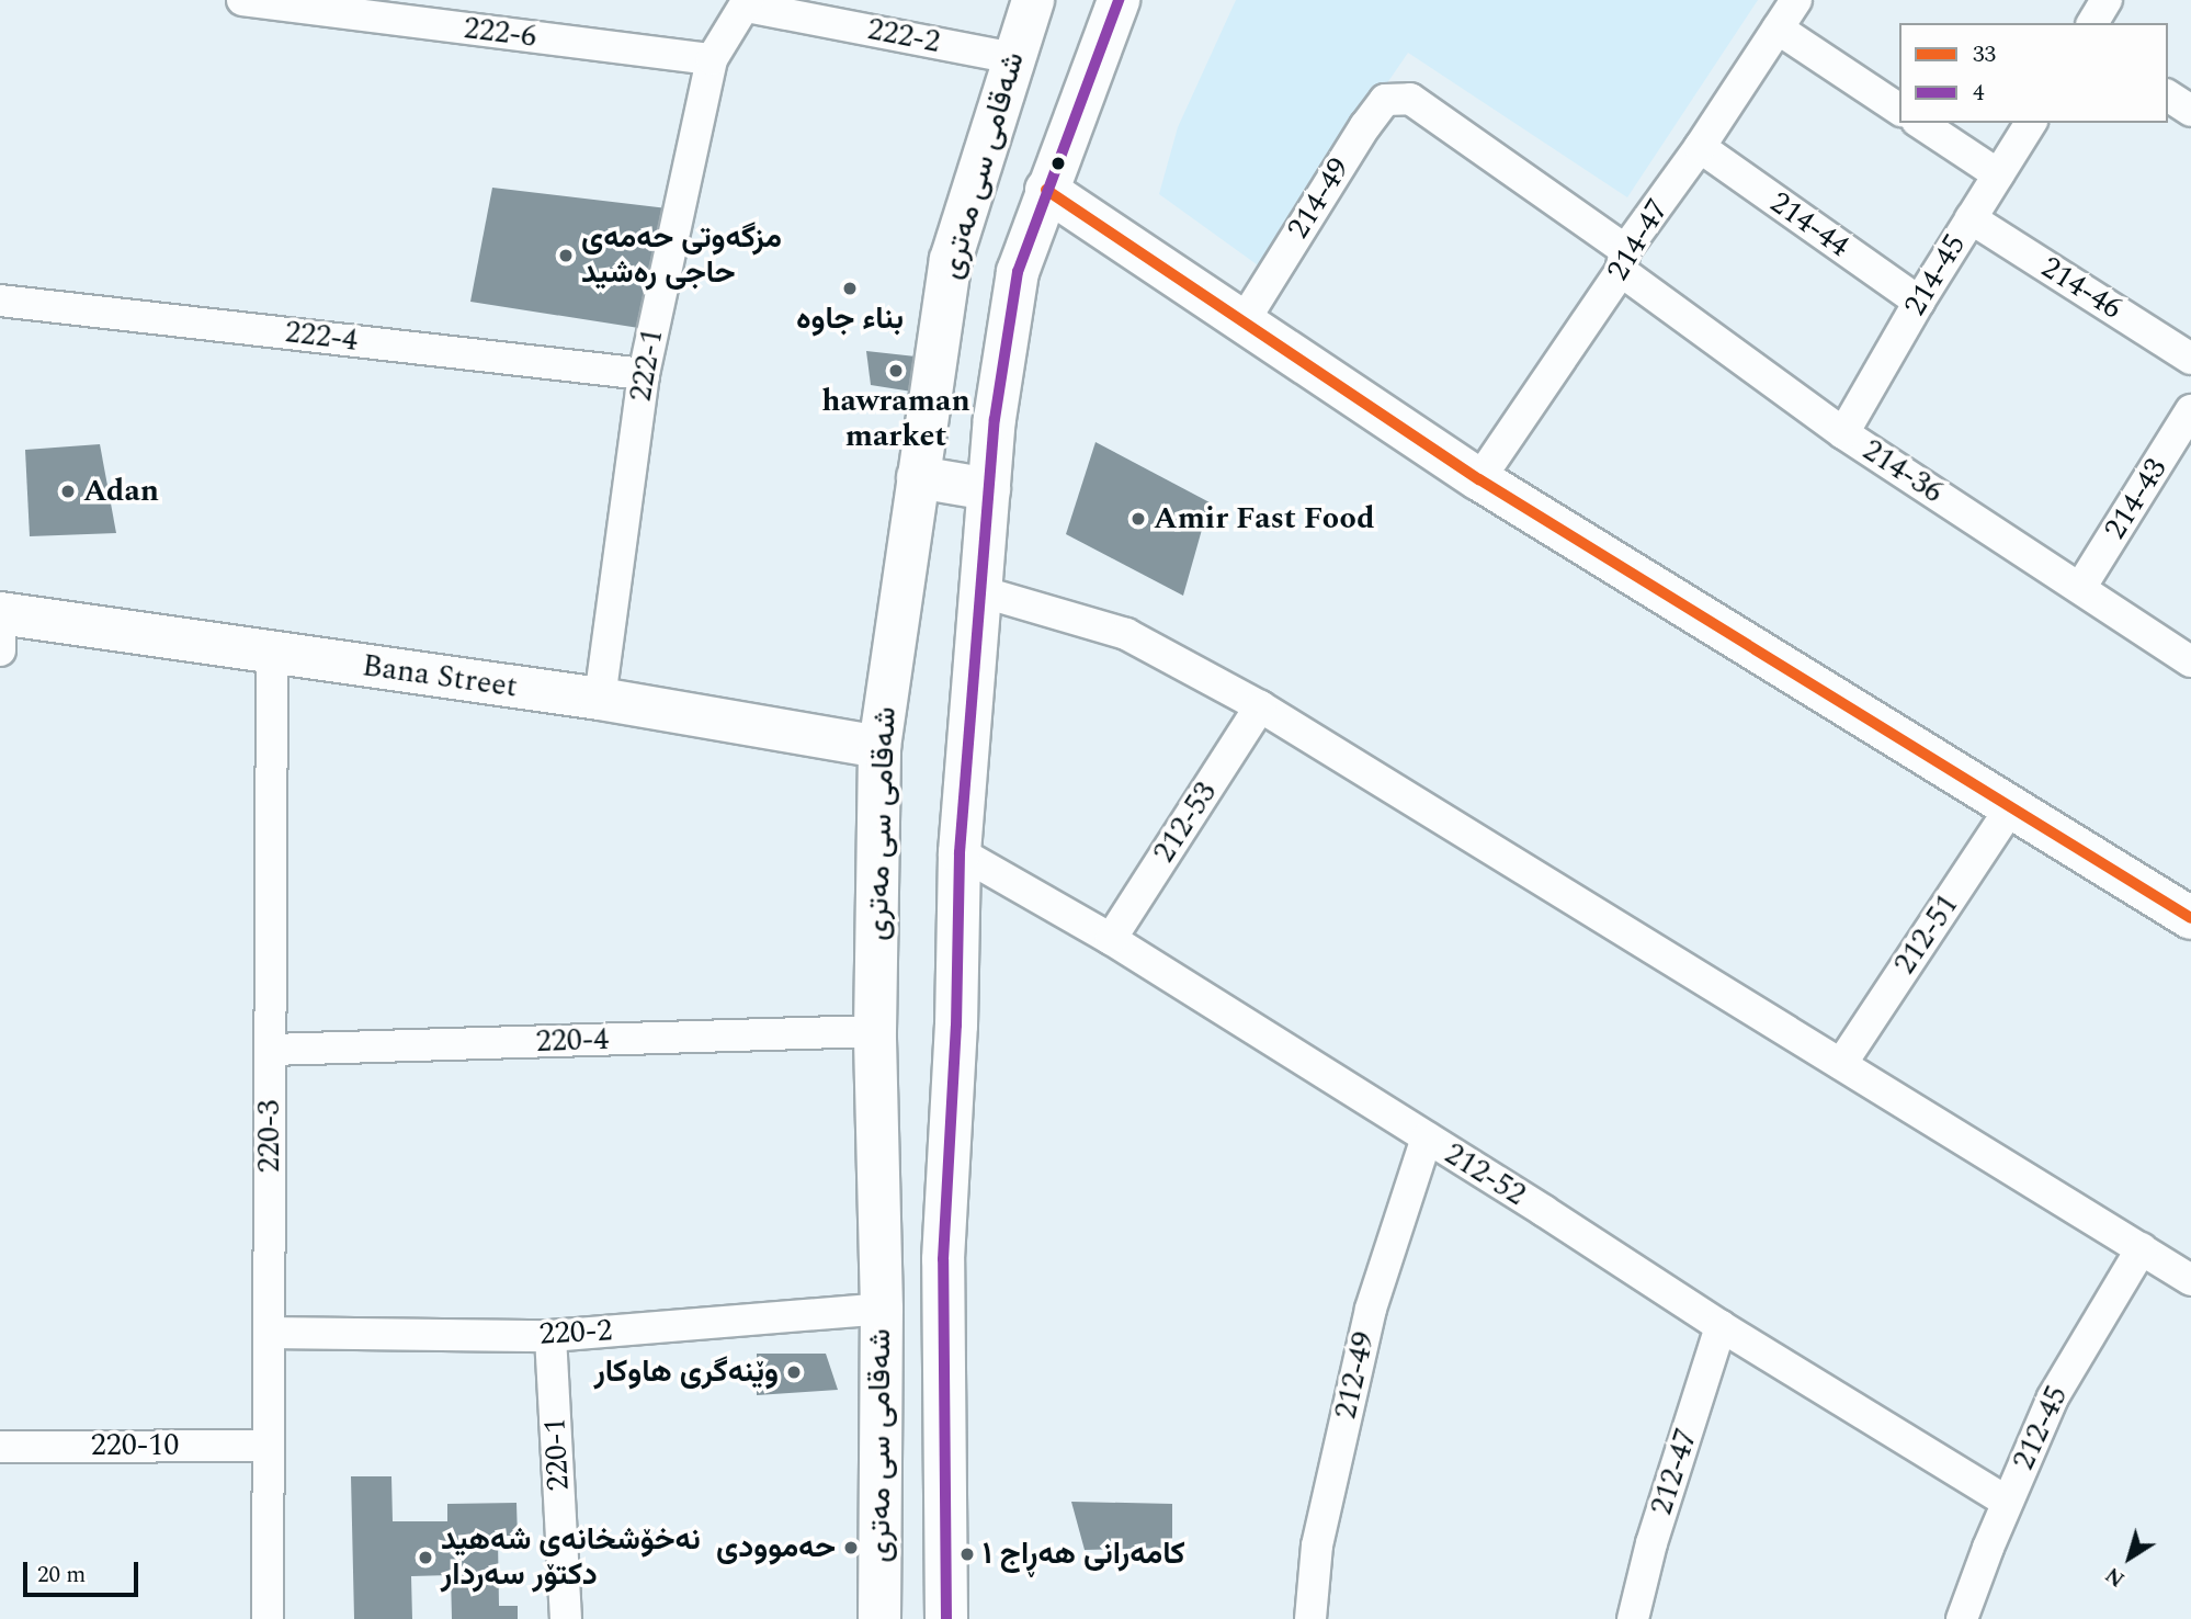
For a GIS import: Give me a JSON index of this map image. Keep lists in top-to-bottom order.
{
  "streets": {
    "main road": ["شەقامی سی مەتری", "Bana Street"],
    "street": [
      "222-6",
      "222-2",
      "214-49",
      "214-44",
      "214-47",
      "214-45",
      "214-46",
      "222-4",
      "222-1",
      "214-36",
      "214-43",
      "212-53",
      "212-51",
      "220-4",
      "220-3",
      "212-52",
      "220-2",
      "212-49",
      "212-45",
      "220-10",
      "220-1",
      "212-47"
    ]
  },
  "crossings": [
    ["222-6", "222-1"],
    ["222-2", "شەقامی سی مەتری"],
    ["222-2", "222-1"],
    ["شەقامی سی مەتری", "Bana Street"],
    ["شەقامی سی مەتری", "220-4"],
    ["شەقامی سی مەتری", "212-52"],
    ["شەقامی سی مەتری", "220-2"],
    ["214-49", "214-36"],
    ["214-44", "214-47"],
    ["214-44", "214-45"],
    ["214-47", "214-36"],
    ["214-45", "214-46"],
    ["214-45", "214-36"],
    ["222-4", "222-1"],
    ["222-1", "Bana Street"],
    ["214-36", "214-43"],
    ["Bana Street", "220-3"],
    ["212-53", "212-52"],
    ["220-4", "220-3"],
    ["220-3", "220-2"],
    ["220-3", "220-10"],
    ["212-52", "212-49"],
    ["212-52", "212-45"],
    ["212-52", "212-47"],
    ["220-2", "220-1"]
  ],
  "places": [
    "مزگەوتی حەمەی حاجی رەشید",
    "بناء جاوە",
    "hawraman market",
    "Adan",
    "Amir Fast Food",
    "وێنەگری هاوکار",
    "حەموودی",
    "کامەرانی هەڕاج ۱",
    "نەخۆشخانەی شەهید دکتۆر سەردار"
  ],
  "lines": ["transit line 4", "transit line 33"],
  "legend": ["33", "4"],
  "scale_bar": "20 m",
  "north": "bottom left"
}
